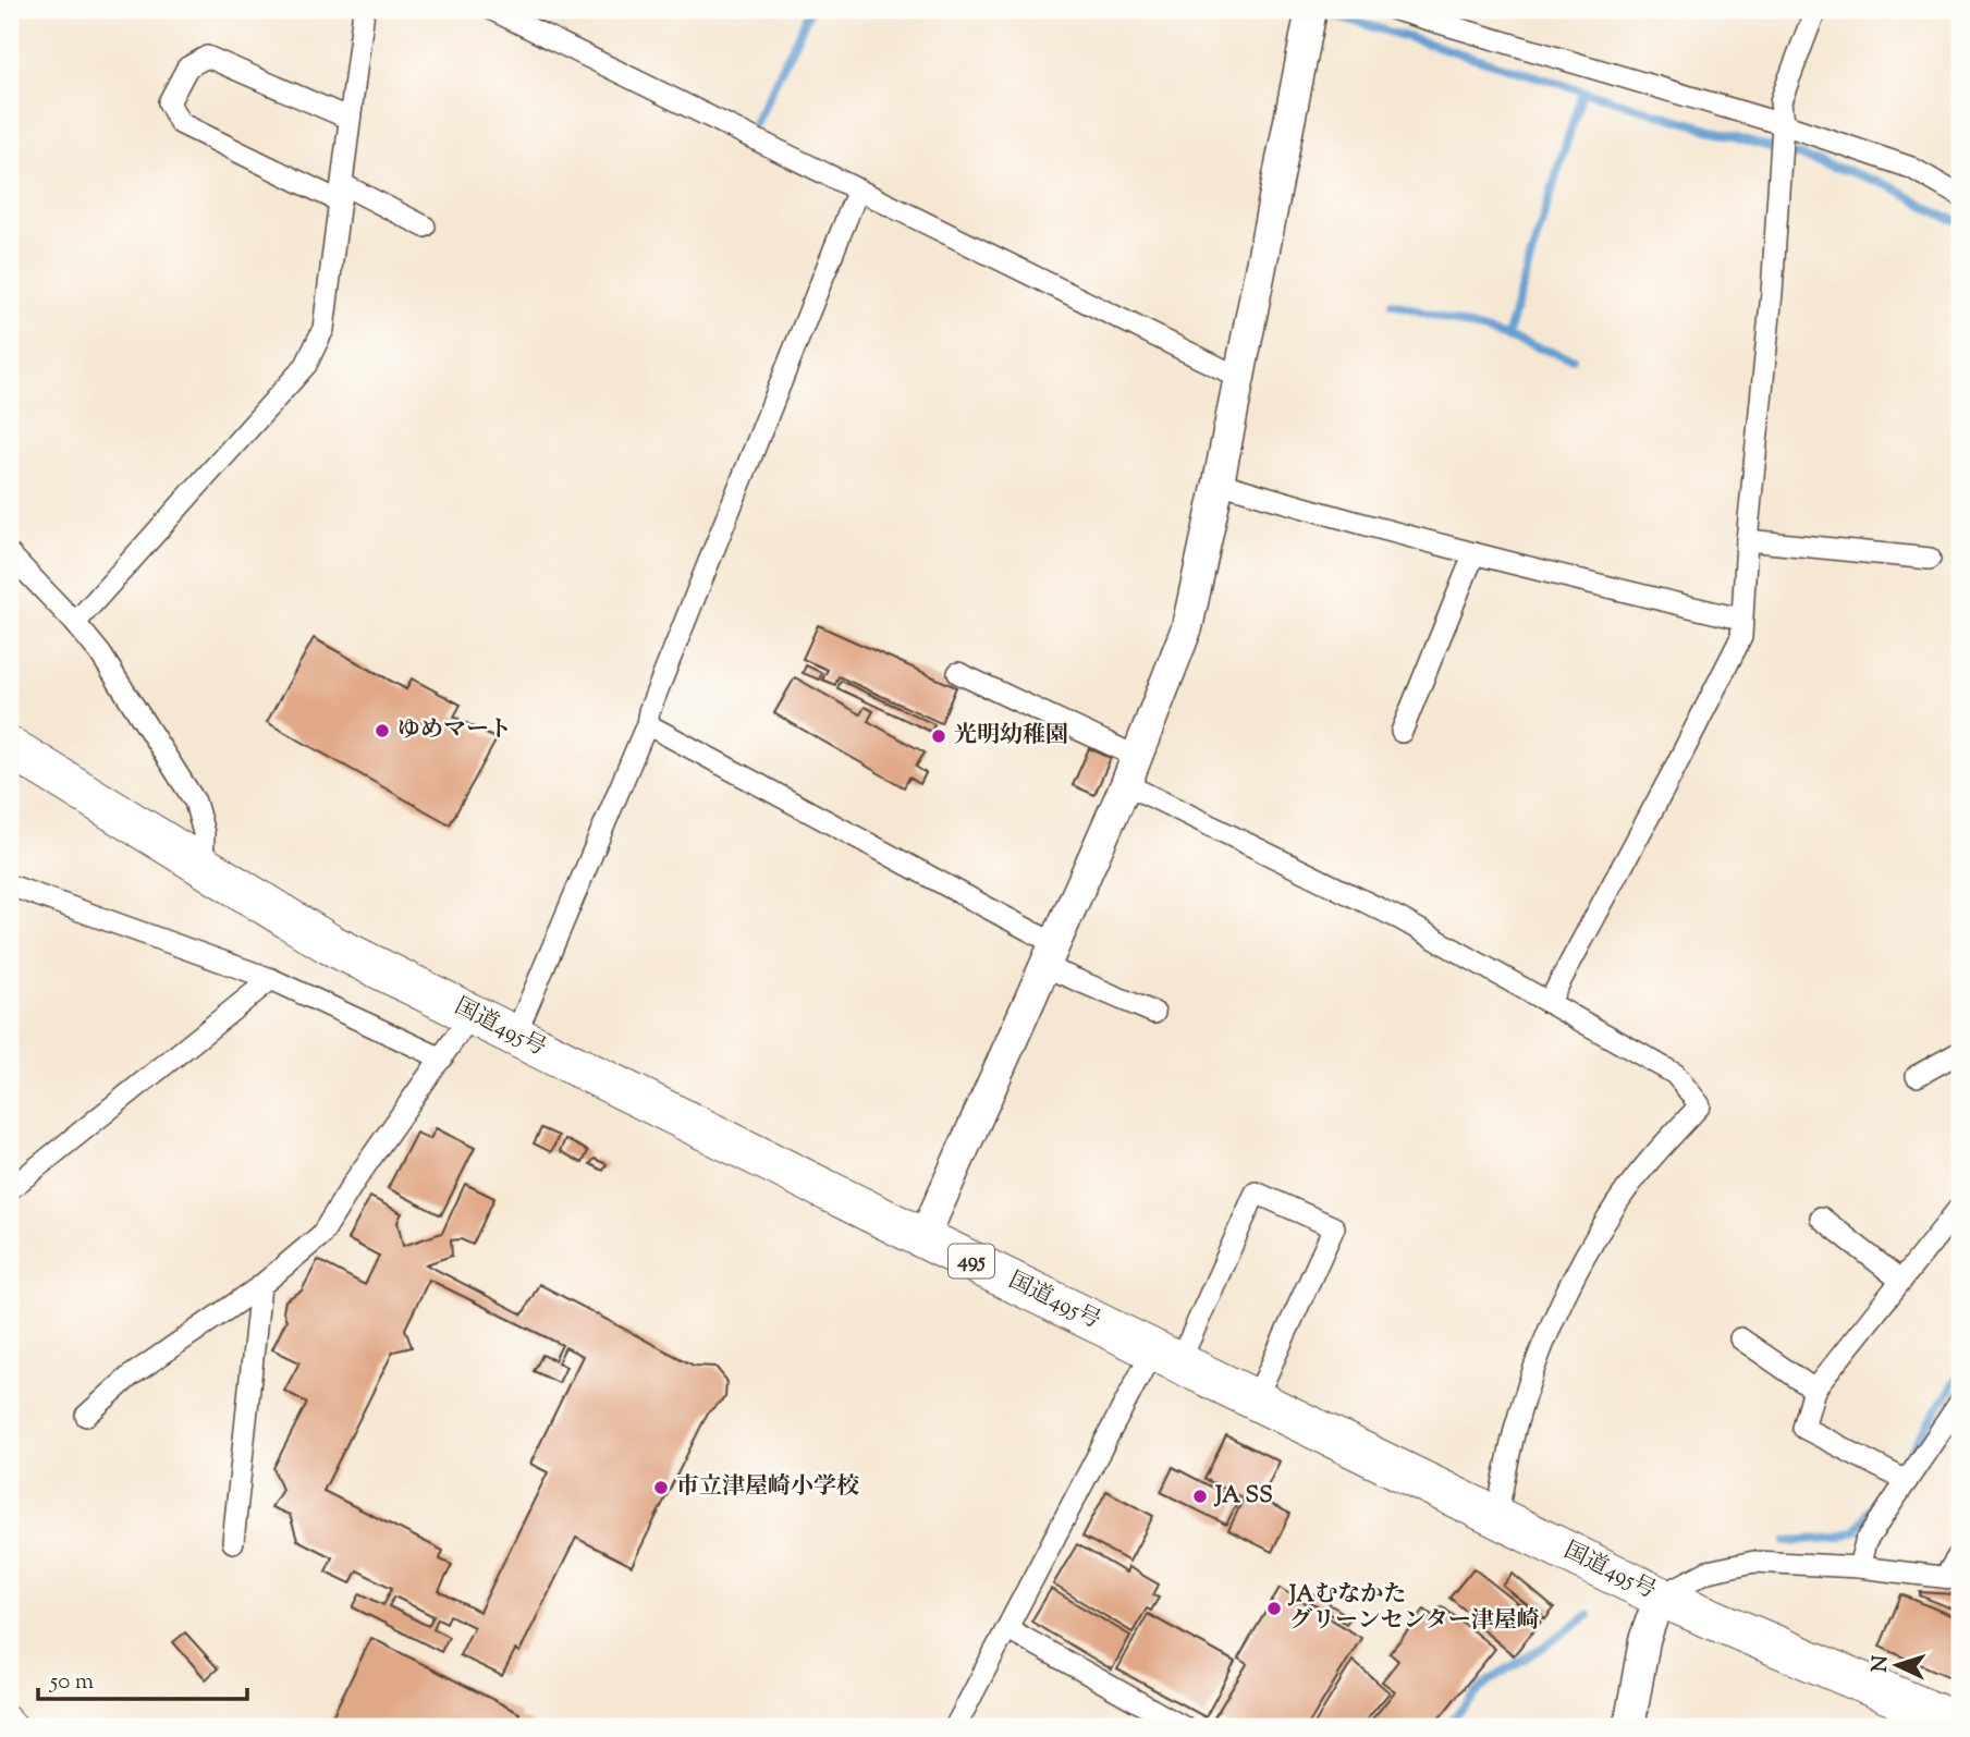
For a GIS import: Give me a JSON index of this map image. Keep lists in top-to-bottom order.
{
  "streets": {
    "highway": ["国道495号", "495"]
  },
  "places": [
    "ゆめマート",
    "光明幼稚園",
    "市立津屋崎小学校",
    "JA SS",
    "JAむなかた グリーンセンター津屋崎"
  ],
  "scale_bar": "50 m",
  "north": "left"
}
